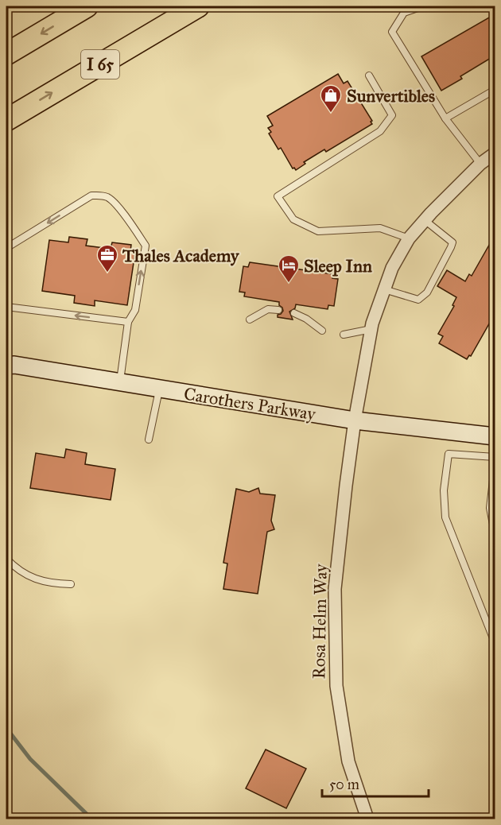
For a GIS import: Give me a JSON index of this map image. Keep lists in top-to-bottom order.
{
  "streets": {
    "highway": ["I 65"],
    "main road": ["Carothers Parkway"],
    "street": ["Rosa Helm Way"]
  },
  "crossings": [
    ["Carothers Parkway", "Rosa Helm Way"]
  ],
  "places": {
    "shop": ["Sunvertibles"],
    "office": ["Thales Academy"],
    "hotel": ["Sleep Inn"]
  },
  "scale_bar": "50 m"
}
